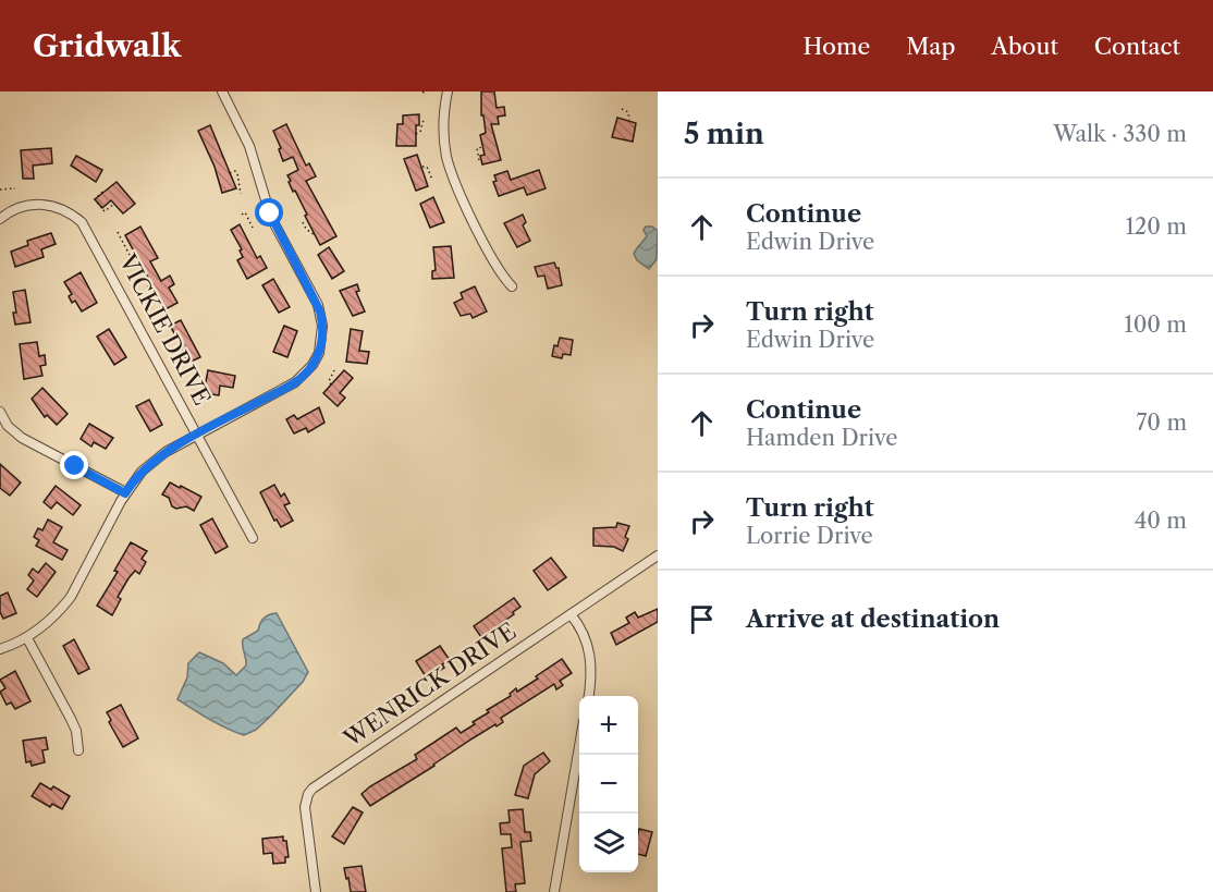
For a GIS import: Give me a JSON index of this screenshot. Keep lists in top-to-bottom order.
{
  "streets": {
    "street": ["VICKIE DRIVE", "WENRICK DRIVE"]
  },
  "page": {
    "header": "Gridwalk",
    "nav": [
      "Home",
      "Map",
      "About",
      "Contact"
    ],
    "heading": ["5 min", "Walk · 330 m"],
    "list": [
      ["Continue", "Edwin Drive", "120 m"],
      ["Turn right", "Edwin Drive", "100 m"],
      ["Continue", "Hamden Drive", "70 m"],
      ["Turn right", "Lorrie Drive", "40 m"],
      "Arrive at destination"
    ],
    "map_buttons": ["+", "−"]
  }
}
